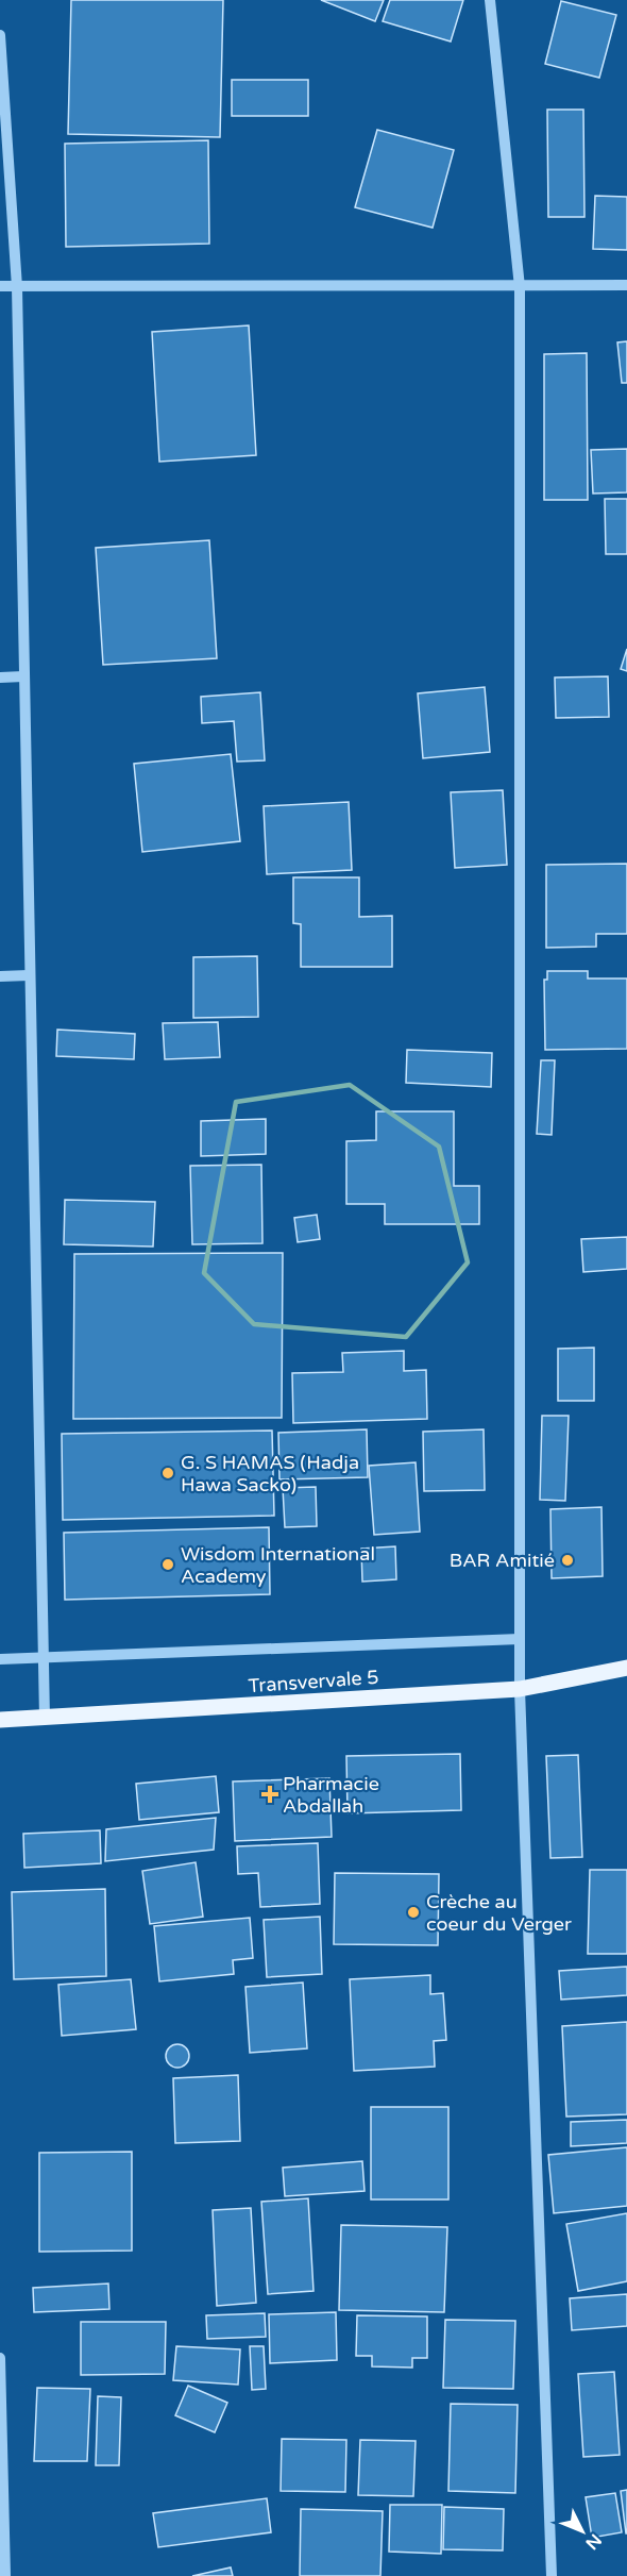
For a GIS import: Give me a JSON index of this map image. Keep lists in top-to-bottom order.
{
  "streets": {
    "main road": ["Transvervale 5"]
  },
  "places": {
    "other": [
      "G. S HAMAS (Hadja Hawa Sacko)",
      "BAR Amitié",
      "Wisdom International Academy",
      "Crèche au coeur du Verger"
    ],
    "health": ["Pharmacie Abdallah"]
  },
  "north": "bottom right"
}
